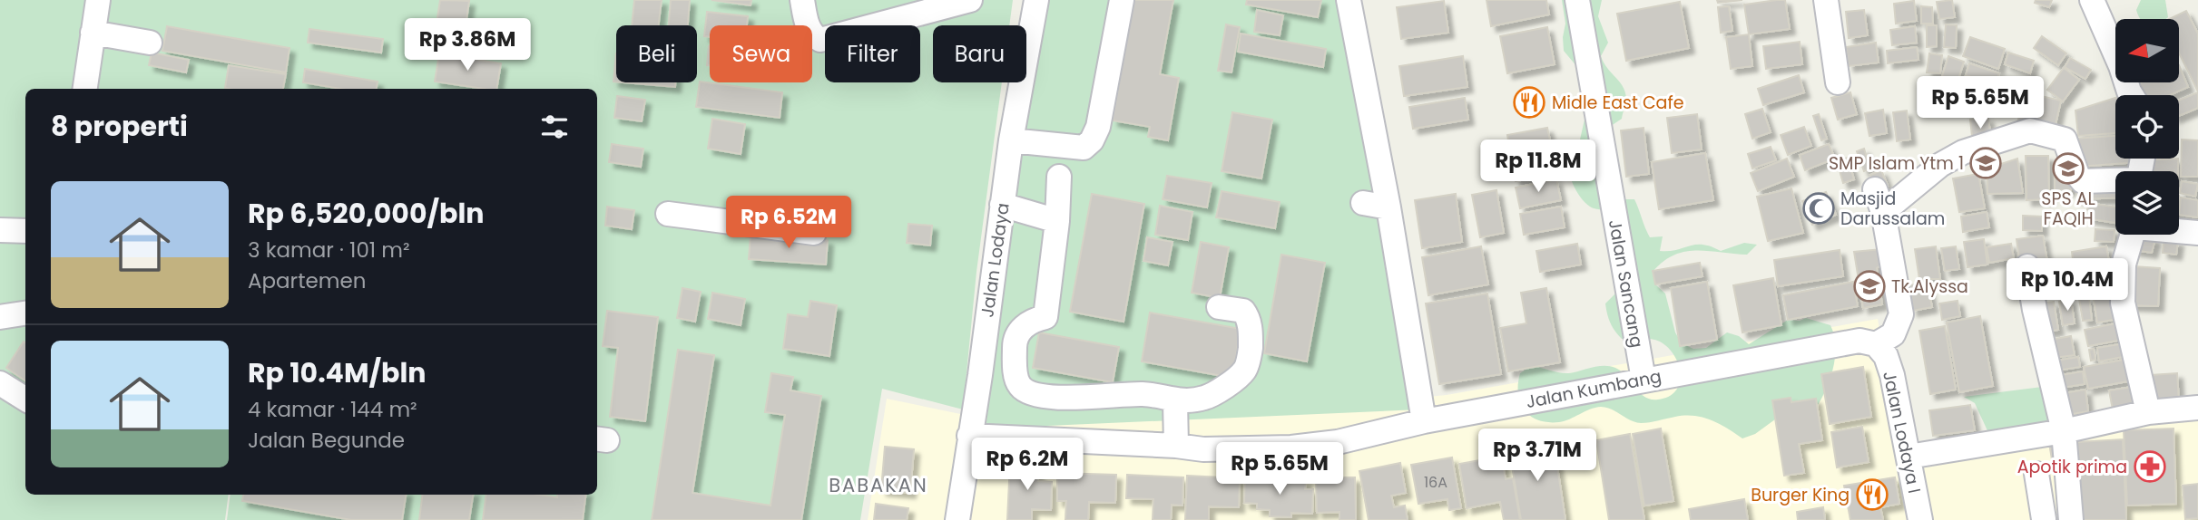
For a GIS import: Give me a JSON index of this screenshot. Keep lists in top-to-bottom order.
{
  "streets": {
    "street": [
      "Jalan Lodaya",
      "Jalan Sancang",
      "Jalan Kumbang",
      "Jalan Lodaya I"
    ]
  },
  "crossings": [
    ["Jalan Lodaya", "Jalan Kumbang"],
    ["Jalan Sancang", "Jalan Kumbang"],
    ["Jalan Kumbang", "Jalan Lodaya I"]
  ],
  "districts": ["BABAKAN"],
  "places": {
    "restaurant": ["Midle East Cafe", "Burger King"],
    "school or university": ["SMP Islam Ytm 1", "SPS AL FAQIH", "Tk.Alyssa"],
    "mosque": ["Masjid Darussalam"],
    "pharmacy": ["Apotik prima"]
  },
  "house_numbers": ["16A"],
  "north": "left",
  "page": {
    "price": [
      "Rp 3.86M",
      "Rp 5.65M",
      "Rp 11.8M",
      "Rp 6.52M",
      "Rp 10.4M",
      "Rp 3.71M",
      "Rp 6.2M",
      "Rp 5.65M"
    ],
    "chip": [
      "Beli",
      "Sewa",
      "Filter",
      "Baru"
    ],
    "heading": "8 properti",
    "list": [
      {
        "name": "Rp 6,520,000/bln",
        "note": "3 kamar · 101 m² · Apartemen"
      },
      {
        "name": "Rp 10.4M/bln",
        "note": "4 kamar · 144 m² · Jalan Begunde"
      }
    ]
  }
}
